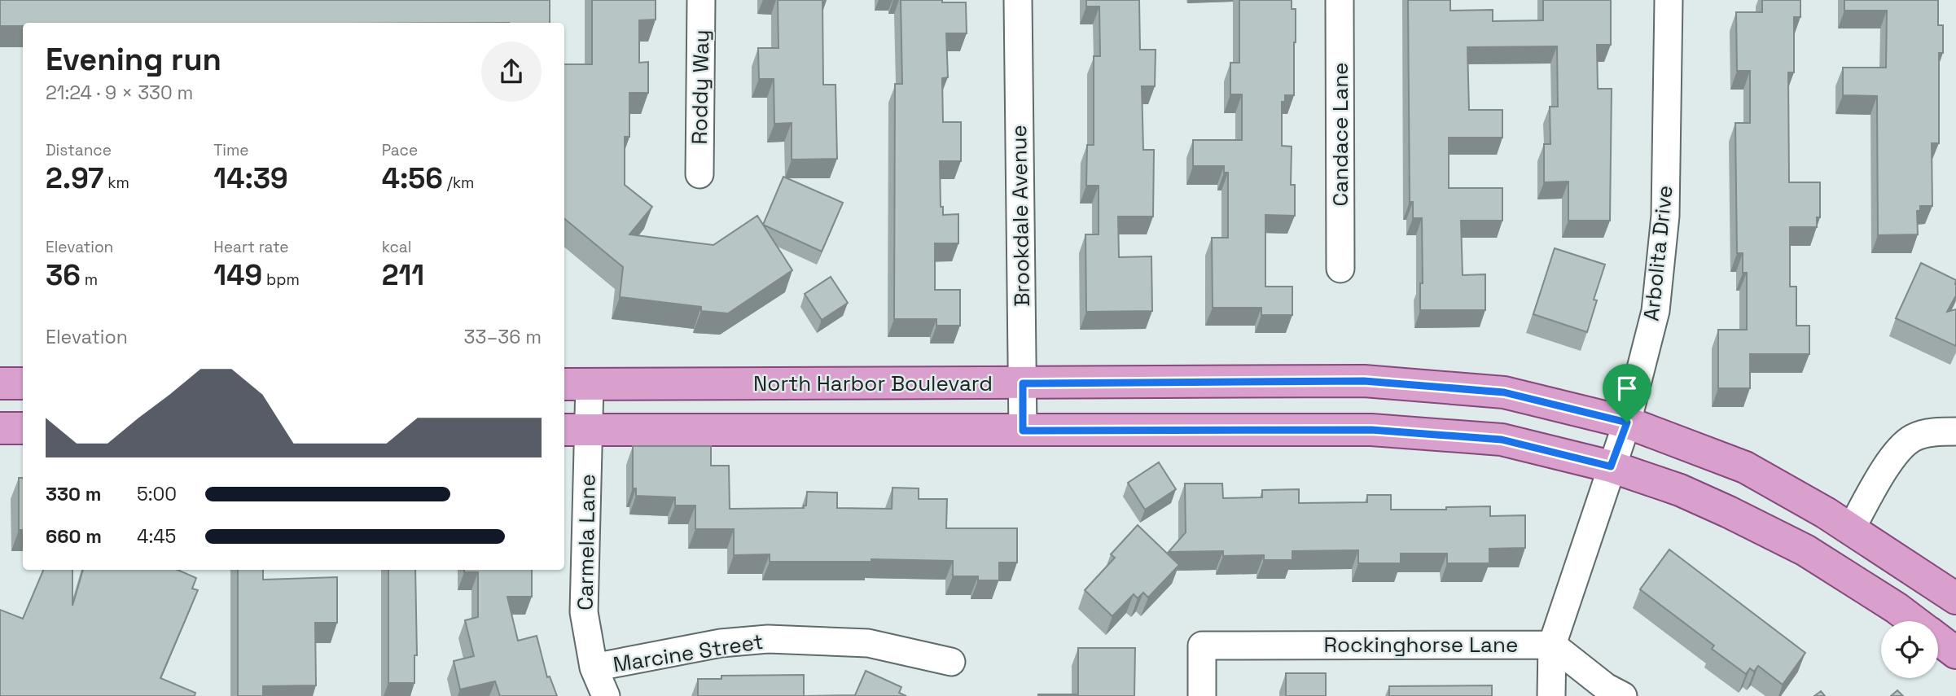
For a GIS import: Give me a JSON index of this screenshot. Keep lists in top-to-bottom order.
{
  "streets": {
    "main road": ["North Harbor Boulevard"],
    "street": [
      "Roddy Way",
      "Candace Lane",
      "Brookdale Avenue",
      "Arbolita Drive",
      "Carmela Lane",
      "Rockinghorse Lane",
      "Marcine Street"
    ]
  },
  "crossings": [
    ["Brookdale Avenue", "North Harbor Boulevard"],
    ["Arbolita Drive", "North Harbor Boulevard"],
    ["Arbolita Drive", "Rockinghorse Lane"],
    ["North Harbor Boulevard", "Carmela Lane"],
    ["Carmela Lane", "Marcine Street"]
  ],
  "page": {
    "heading": ["Evening run", "21:24 · 9 × 330 m"],
    "stats": [
      ["Distance", "2.97 km"],
      ["Time", "14:39"],
      ["Pace", "4:56 /km"],
      ["Elevation", "36 m"],
      ["Heart rate", "149 bpm"],
      ["kcal", "211"]
    ],
    "chart": ["Elevation", "33–36 m"],
    "list": [
      {
        "name": "330 m",
        "note": "5:00"
      },
      {
        "name": "660 m",
        "note": "4:45"
      }
    ]
  }
}
